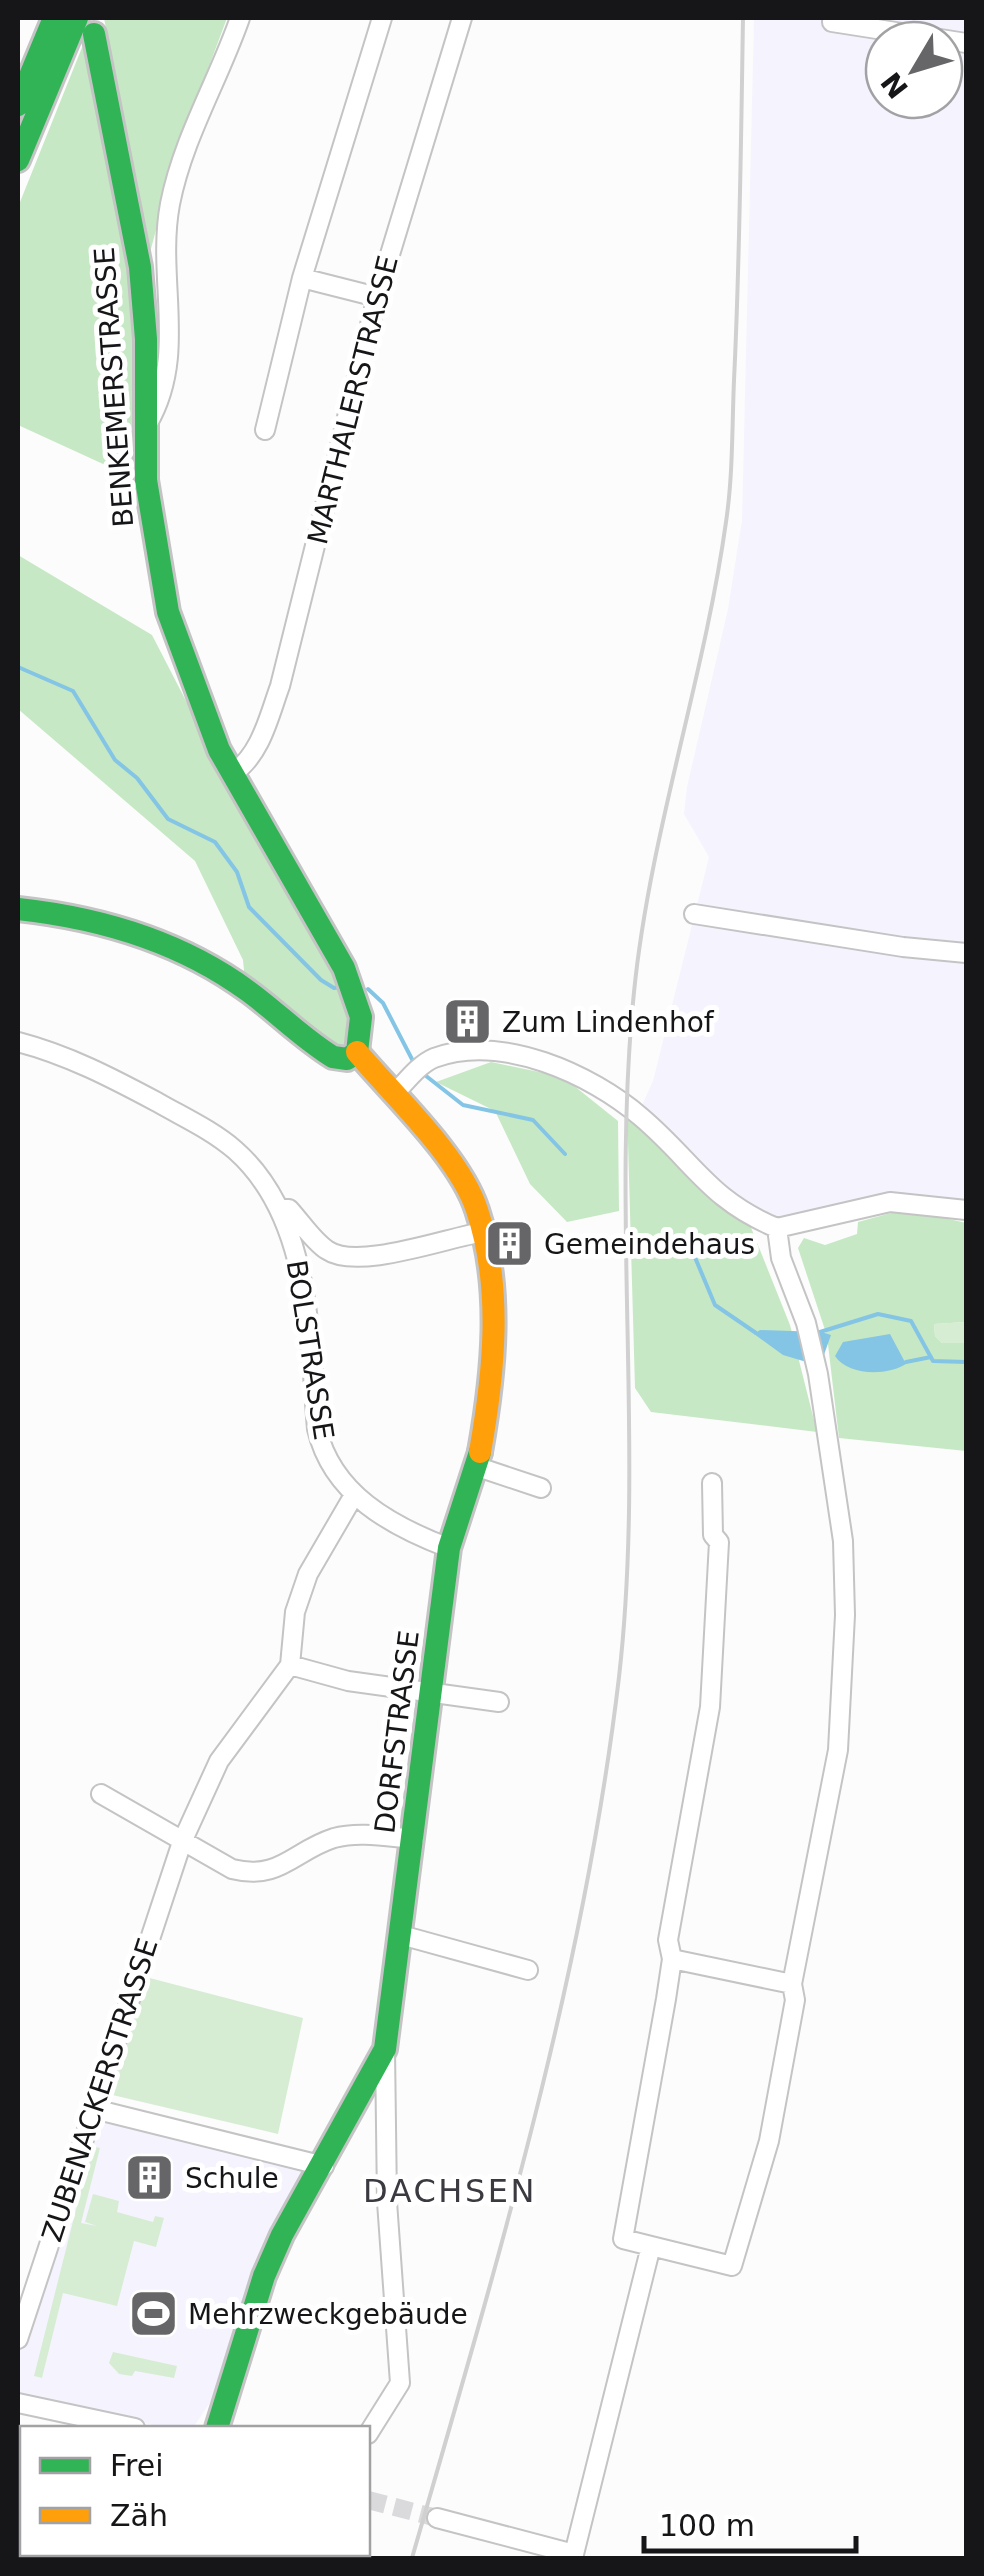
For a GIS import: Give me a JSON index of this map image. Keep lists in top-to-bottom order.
{
  "streets": {
    "main road": ["BENKEMERSTRASSE", "DORFSTRASSE"],
    "street": ["MARTHALERSTRASSE", "BOLSTRASSE", "ZUBENACKERSTRASSE"]
  },
  "crossings": [
    ["BENKEMERSTRASSE", "MARTHALERSTRASSE"],
    ["BENKEMERSTRASSE", "DORFSTRASSE"],
    ["BOLSTRASSE", "DORFSTRASSE"]
  ],
  "districts": ["DACHSEN"],
  "places": {
    "building": ["Zum Lindenhof", "Gemeindehaus", "Schule"],
    "sports": ["Mehrzweckgebäude"]
  },
  "legend": ["Frei", "Zäh"],
  "scale_bar": "100 m",
  "north": "bottom left"
}
